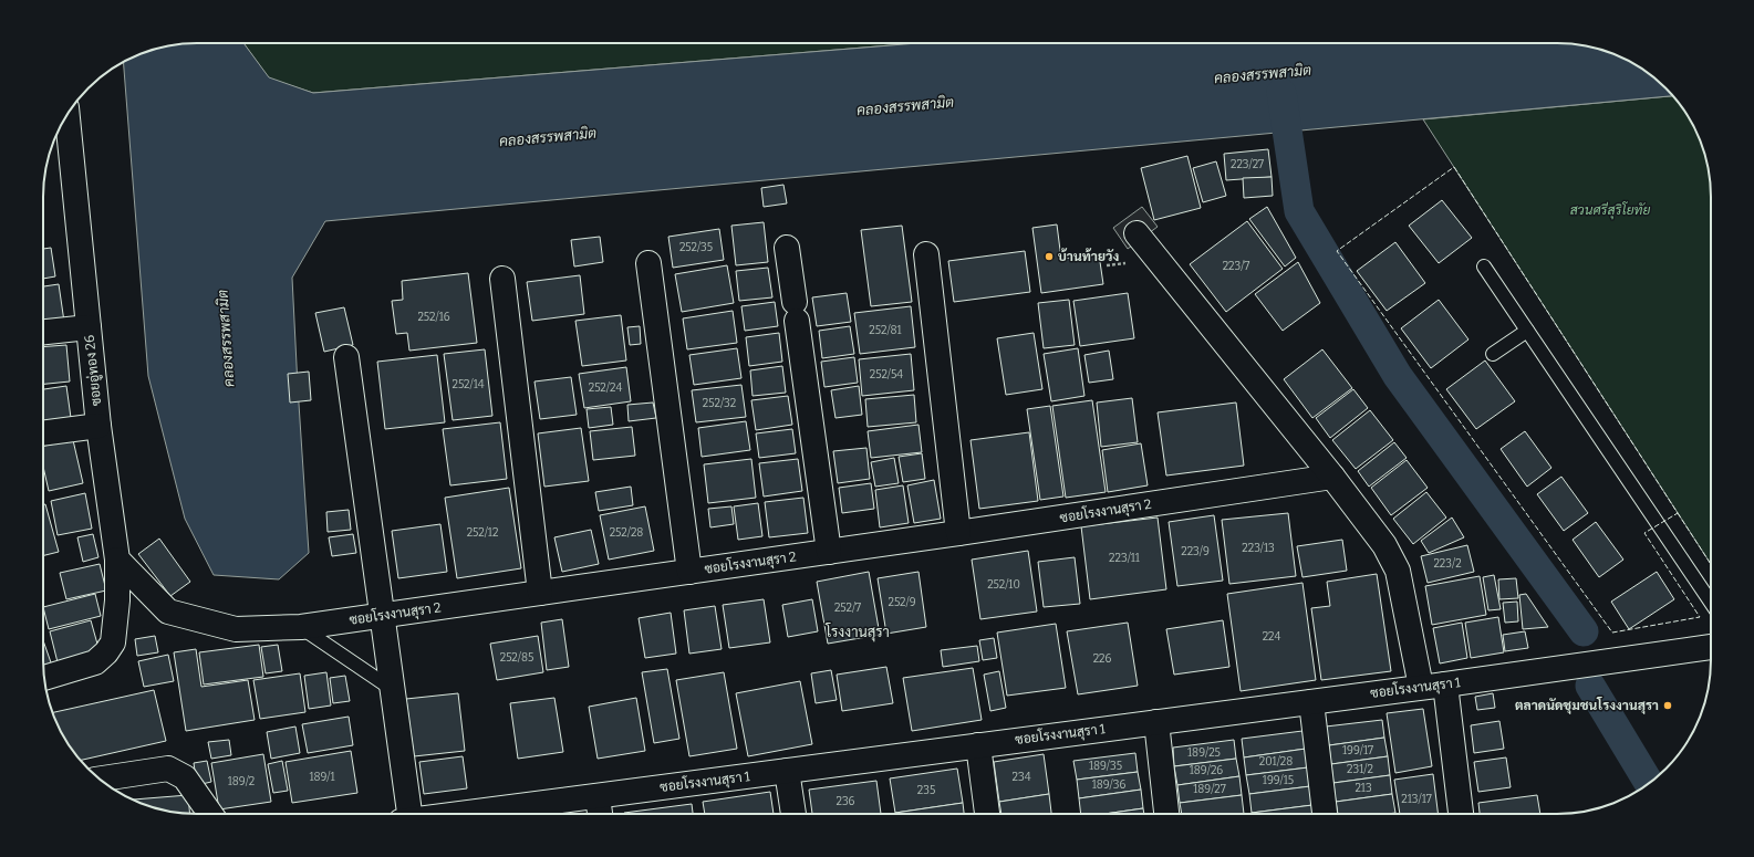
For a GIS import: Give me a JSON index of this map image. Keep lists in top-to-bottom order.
{
  "streets": {
    "street": ["ซอยอู่ทอง 26", "ซอยโรงงานสุรา 2", "ซอยโรงงานสุรา 1"]
  },
  "crossings": [
    ["ซอยอู่ทอง 26", "ซอยโรงงานสุรา 2"]
  ],
  "districts": ["โรงงานสุรา"],
  "water": ["คลองสรรพสามิต"],
  "parks": ["สวนศรีสุริโยทัย"],
  "places": ["บ้านท้ายวัง", "ตลาดนัดชุมชนโรงงานสุรา"],
  "house_numbers": [
    "223/27",
    "252/35",
    "223/7",
    "252/16",
    "252/81",
    "252/54",
    "252/14",
    "252/24",
    "252/32",
    "252/12",
    "252/28",
    "223/13",
    "223/9",
    "223/11",
    "223/2",
    "252/10",
    "252/9",
    "252/7",
    "224",
    "252/85",
    "226",
    "199/17",
    "189/25",
    "201/28",
    "189/35",
    "231/2",
    "189/26",
    "189/1",
    "234",
    "199/15",
    "189/2",
    "189/36",
    "213",
    "189/27",
    "235",
    "213/17",
    "236"
  ]
}
